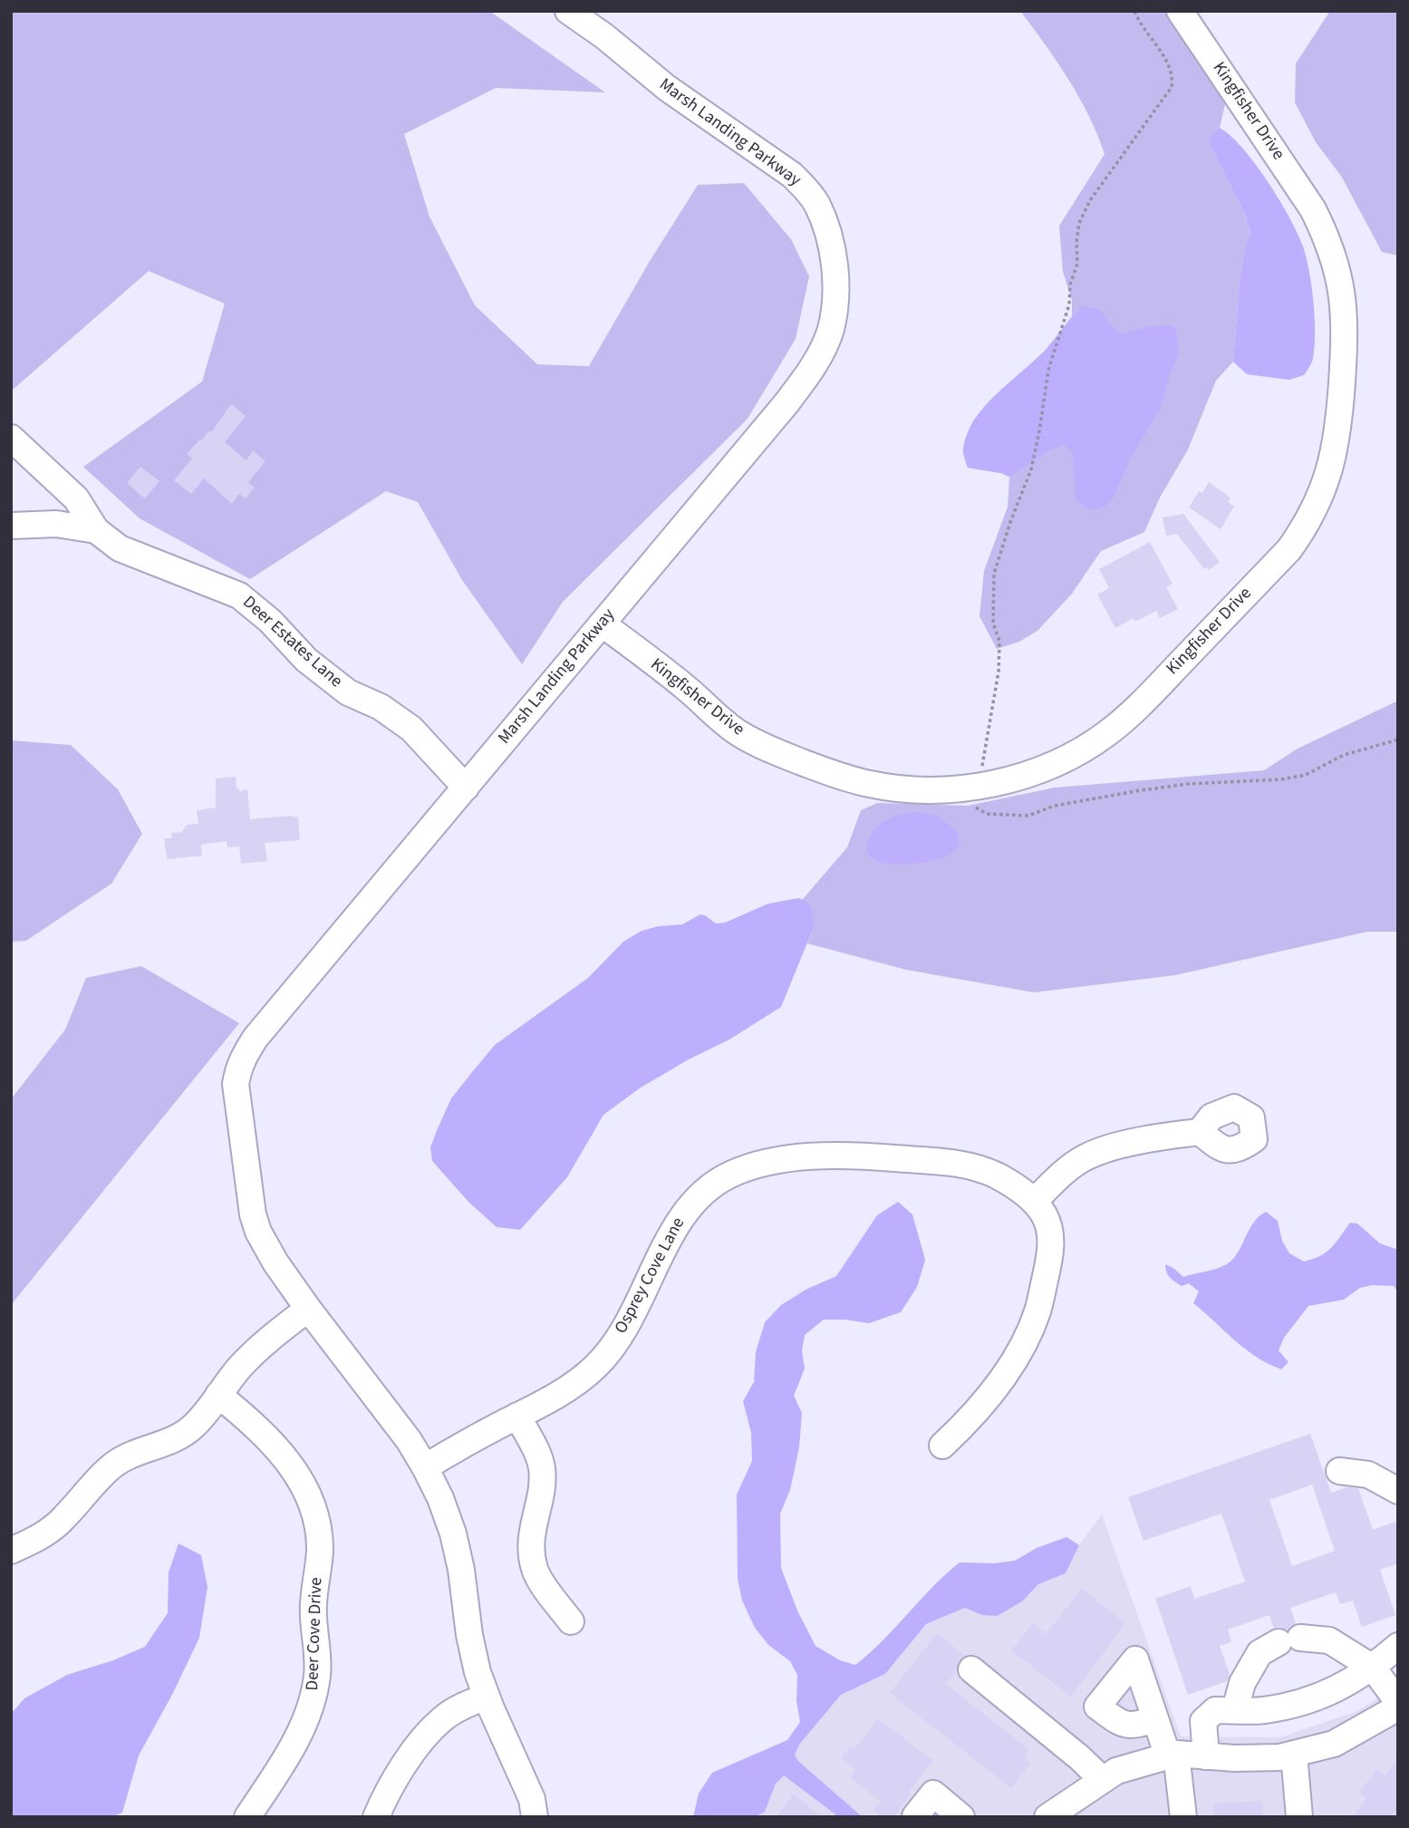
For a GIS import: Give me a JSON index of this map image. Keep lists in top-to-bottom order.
{
  "streets": {
    "street": [
      "Kingfisher Drive",
      "Marsh Landing Parkway",
      "Deer Estates Lane",
      "Osprey Cove Lane",
      "Deer Cove Drive"
    ]
  },
  "crossings": [
    ["Kingfisher Drive", "Marsh Landing Parkway"],
    ["Marsh Landing Parkway", "Deer Estates Lane"]
  ]
}
